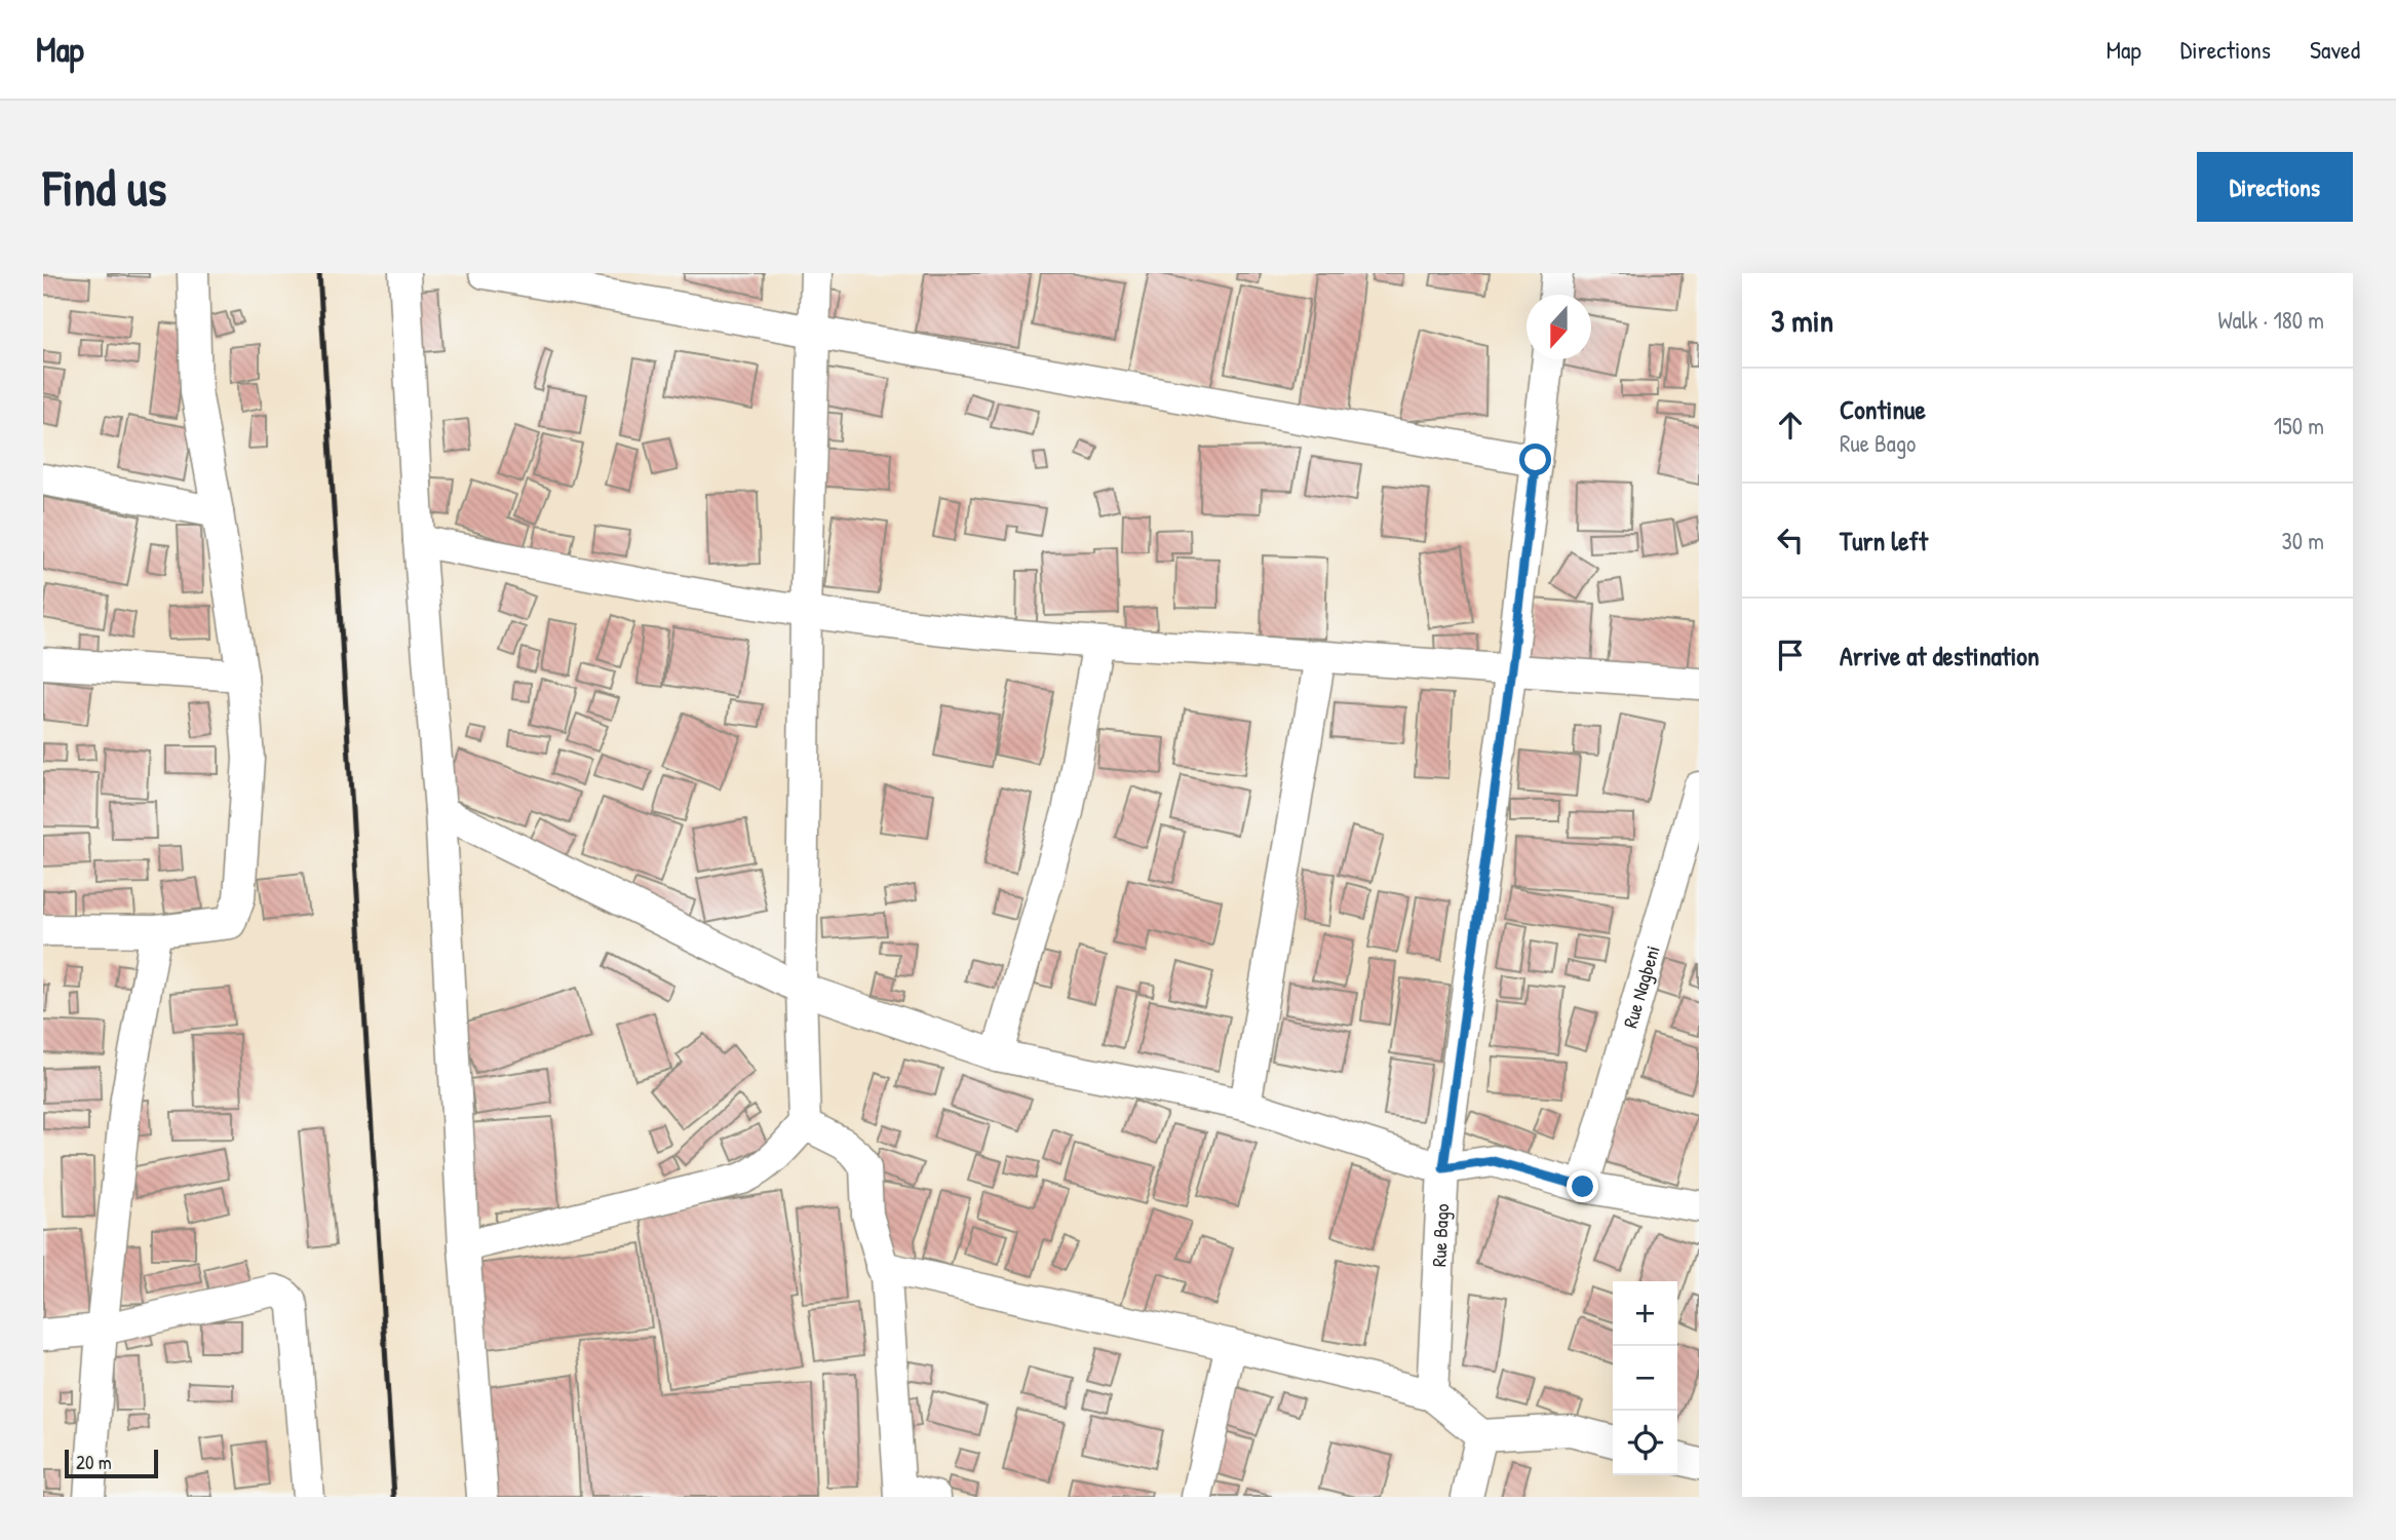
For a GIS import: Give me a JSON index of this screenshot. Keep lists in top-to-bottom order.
{
  "streets": {
    "street": ["Rue Nagbeni", "Rue Bago"]
  },
  "scale_bar": "20 m",
  "north": "bottom",
  "page": {
    "header": "Map",
    "nav": ["Map", "Directions", "Saved"],
    "buttons": "Directions",
    "title": "Find us",
    "heading": ["3 min", "Walk · 180 m"],
    "list": [
      ["Continue", "Rue Bago", "150 m"],
      ["Turn left", "30 m"],
      "Arrive at destination"
    ],
    "map_buttons": ["+", "−"],
    "scale": "20 m"
  }
}
